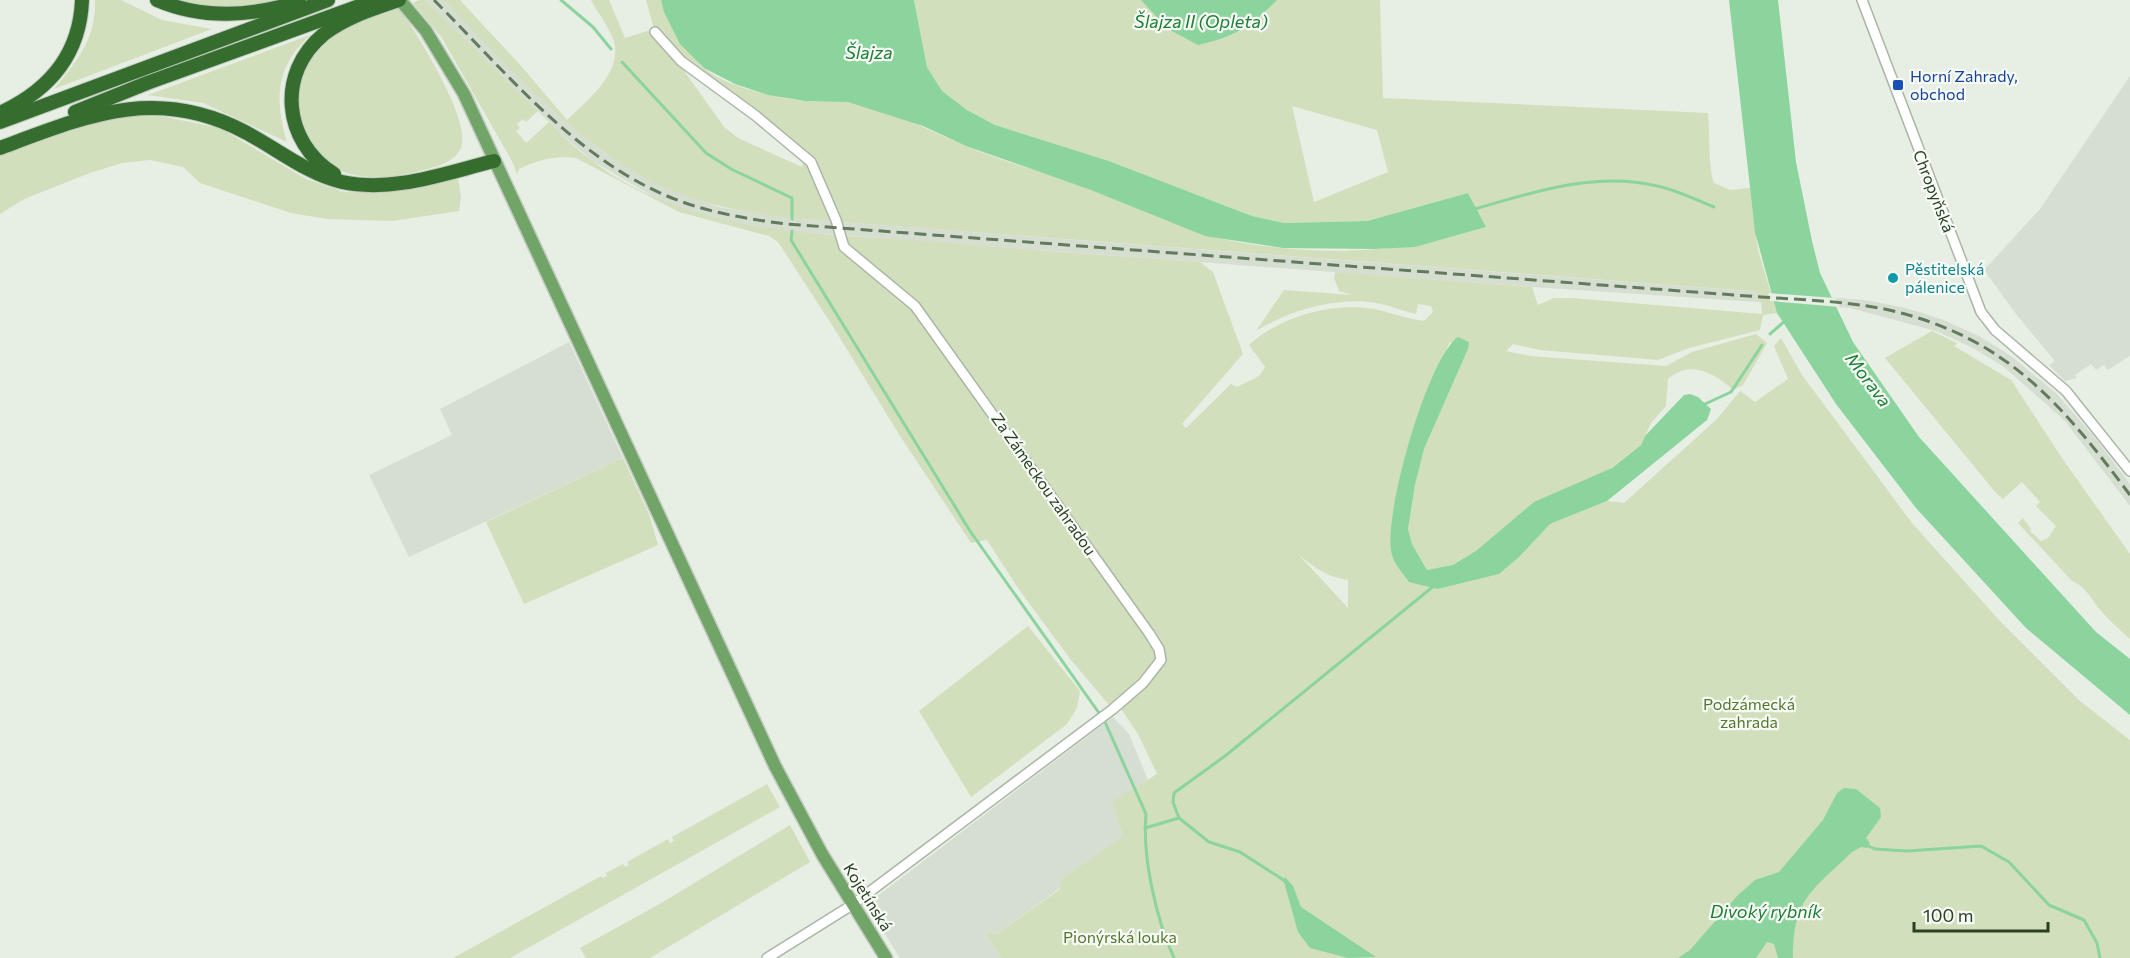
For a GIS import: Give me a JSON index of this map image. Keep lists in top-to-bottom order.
{
  "streets": {
    "main road": ["Kojetínská"],
    "street": ["Chropyňská", "Za Zámeckou zahradou"]
  },
  "crossings": [
    ["Za Zámeckou zahradou", "Kojetínská"]
  ],
  "water": [
    "Šlajza II (Opleta)",
    "Šlajza",
    "Morava",
    "Divoký rybník"
  ],
  "parks": ["Podzámecká zahrada", "Pionýrská louka"],
  "places": {
    "transit": ["Horní Zahrady, obchod"],
    "other": ["Pěstitelská pálenice"]
  },
  "scale_bar": "100 m"
}
